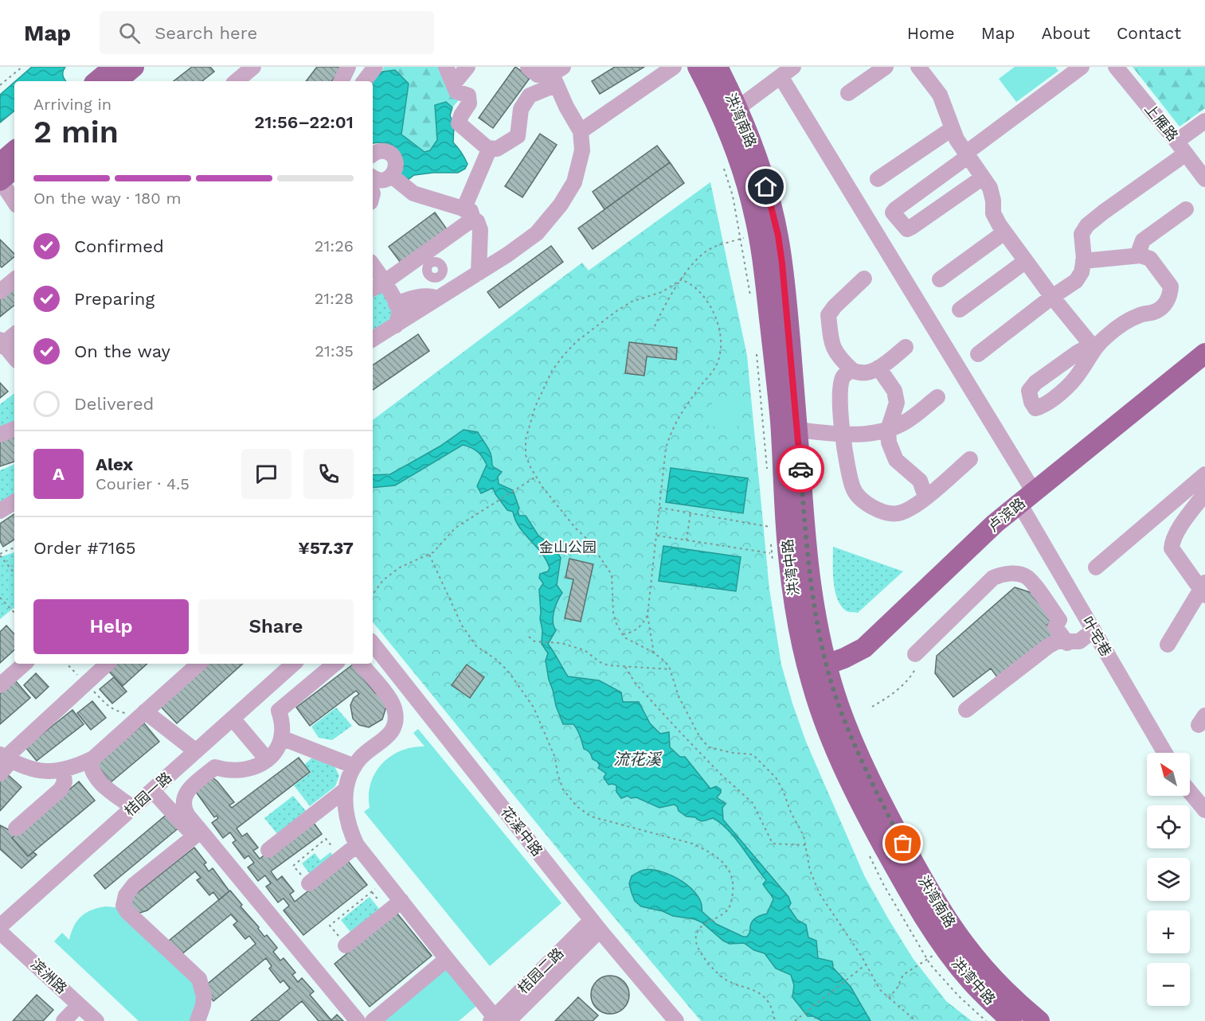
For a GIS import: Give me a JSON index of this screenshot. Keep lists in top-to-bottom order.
{
  "streets": {
    "main road": ["洪湾南路", "卢滨路", "洪湾中路"],
    "street": [
      "上雁路",
      "叶宅巷",
      "桔园一路",
      "花溪中路",
      "桔园二路",
      "滨洲路"
    ]
  },
  "crossings": [
    ["洪湾南路", "卢滨路"],
    ["洪湾南路", "洪湾中路"],
    ["卢滨路", "洪湾中路"],
    ["花溪中路", "桔园二路"]
  ],
  "water": ["流花溪"],
  "parks": ["金山公园"],
  "north": "top left",
  "page": {
    "header": "Map",
    "search": "Search here",
    "nav": [
      "Home",
      "Map",
      "About",
      "Contact"
    ],
    "heading": ["2 min", "Arriving in", "21:56–22:01"],
    "panel": [
      "Alex",
      "Courier · 4.5",
      "Order #7165",
      "¥57.37"
    ],
    "bar": "On the way · 180 m",
    "list": [
      ["Confirmed", "21:26"],
      ["Preparing", "21:28"],
      ["On the way", "21:35"],
      "Delivered"
    ],
    "round": "A",
    "buttons": ["Help", "Share"],
    "map_buttons": ["+", "−"]
  }
}
